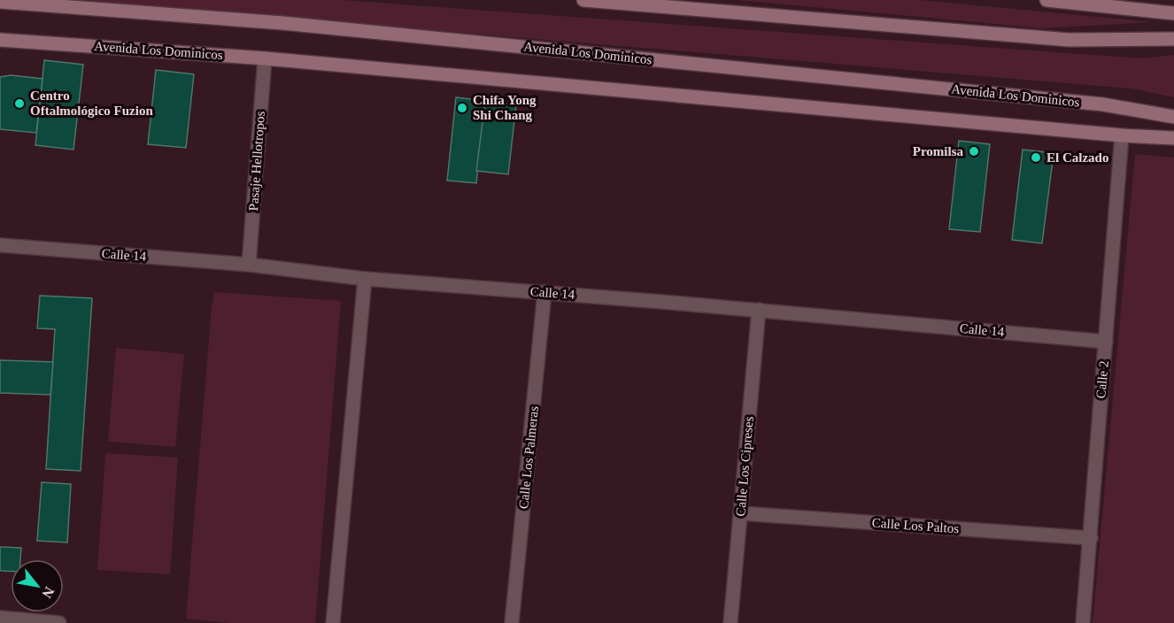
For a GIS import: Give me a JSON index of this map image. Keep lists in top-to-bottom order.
{
  "streets": {
    "main road": ["Avenida Los Dominicos"],
    "street": [
      "Pasaje Hellotropos",
      "Calle 14",
      "Calle 2",
      "Calle Los Palmeras",
      "Calle Los Cipreses",
      "Calle Los Paltos"
    ]
  },
  "crossings": [
    ["Avenida Los Dominicos", "Pasaje Hellotropos"],
    ["Avenida Los Dominicos", "Calle 2"],
    ["Pasaje Hellotropos", "Calle 14"],
    ["Calle 14", "Calle 2"],
    ["Calle 14", "Calle Los Palmeras"],
    ["Calle 14", "Calle Los Cipreses"],
    ["Calle 2", "Calle Los Paltos"],
    ["Calle Los Cipreses", "Calle Los Paltos"]
  ],
  "places": [
    "Centro Oftalmológico Fuzion",
    "Chifa Yong Shi Chang",
    "Promilsa",
    "El Calzado"
  ],
  "north": "bottom right"
}
